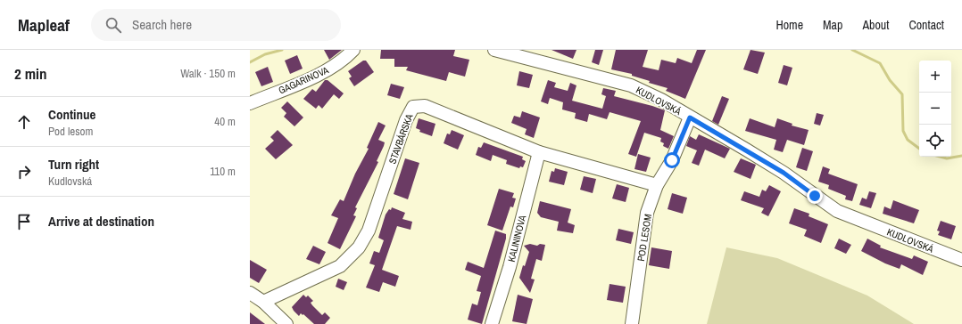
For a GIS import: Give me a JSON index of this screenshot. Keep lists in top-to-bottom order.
{
  "streets": {
    "street": [
      "GAGARINOVA",
      "KUDLOVSKÁ",
      "STAVBÁRSKA",
      "POD LESOM",
      "KALININOVA"
    ]
  },
  "crossings": [
    ["KUDLOVSKÁ", "POD LESOM"],
    ["STAVBÁRSKA", "POD LESOM"],
    ["STAVBÁRSKA", "KALININOVA"]
  ],
  "page": {
    "header": "Mapleaf",
    "search": "Search here",
    "nav": [
      "Home",
      "Map",
      "About",
      "Contact"
    ],
    "heading": ["2 min", "Walk · 150 m"],
    "map_buttons": ["+", "−"],
    "list": [
      ["Continue", "Pod lesom", "40 m"],
      ["Turn right", "Kudlovská", "110 m"],
      "Arrive at destination"
    ]
  }
}
